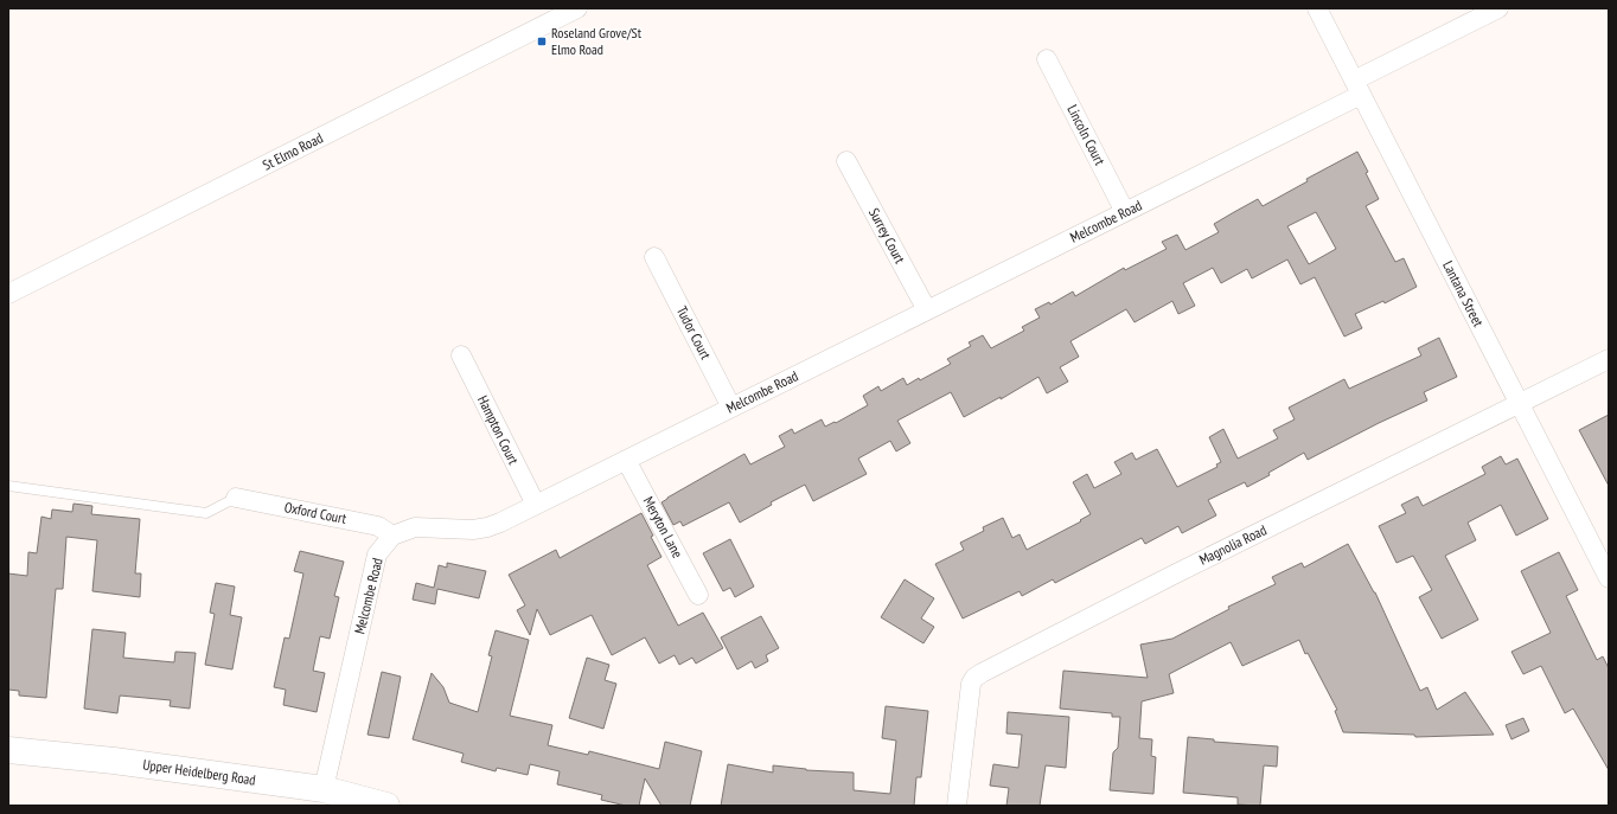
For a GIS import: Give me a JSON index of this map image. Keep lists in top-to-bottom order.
{
  "streets": {
    "main road": ["Upper Heidelberg Road"],
    "street": [
      "Lincoln Court",
      "St Elmo Road",
      "Melcombe Road",
      "Surrey Court",
      "Lantana Street",
      "Tudor Court",
      "Hampton Court",
      "Oxford Court",
      "Meryton Lane",
      "Magnolia Road"
    ]
  },
  "crossings": [
    ["Lincoln Court", "Melcombe Road"],
    ["Melcombe Road", "Surrey Court"],
    ["Melcombe Road", "Lantana Street"],
    ["Melcombe Road", "Tudor Court"],
    ["Melcombe Road", "Hampton Court"],
    ["Melcombe Road", "Oxford Court"],
    ["Melcombe Road", "Meryton Lane"],
    ["Melcombe Road", "Upper Heidelberg Road"],
    ["Lantana Street", "Magnolia Road"]
  ],
  "places": {
    "transit": ["Roseland Grove/St Elmo Road"]
  }
}
